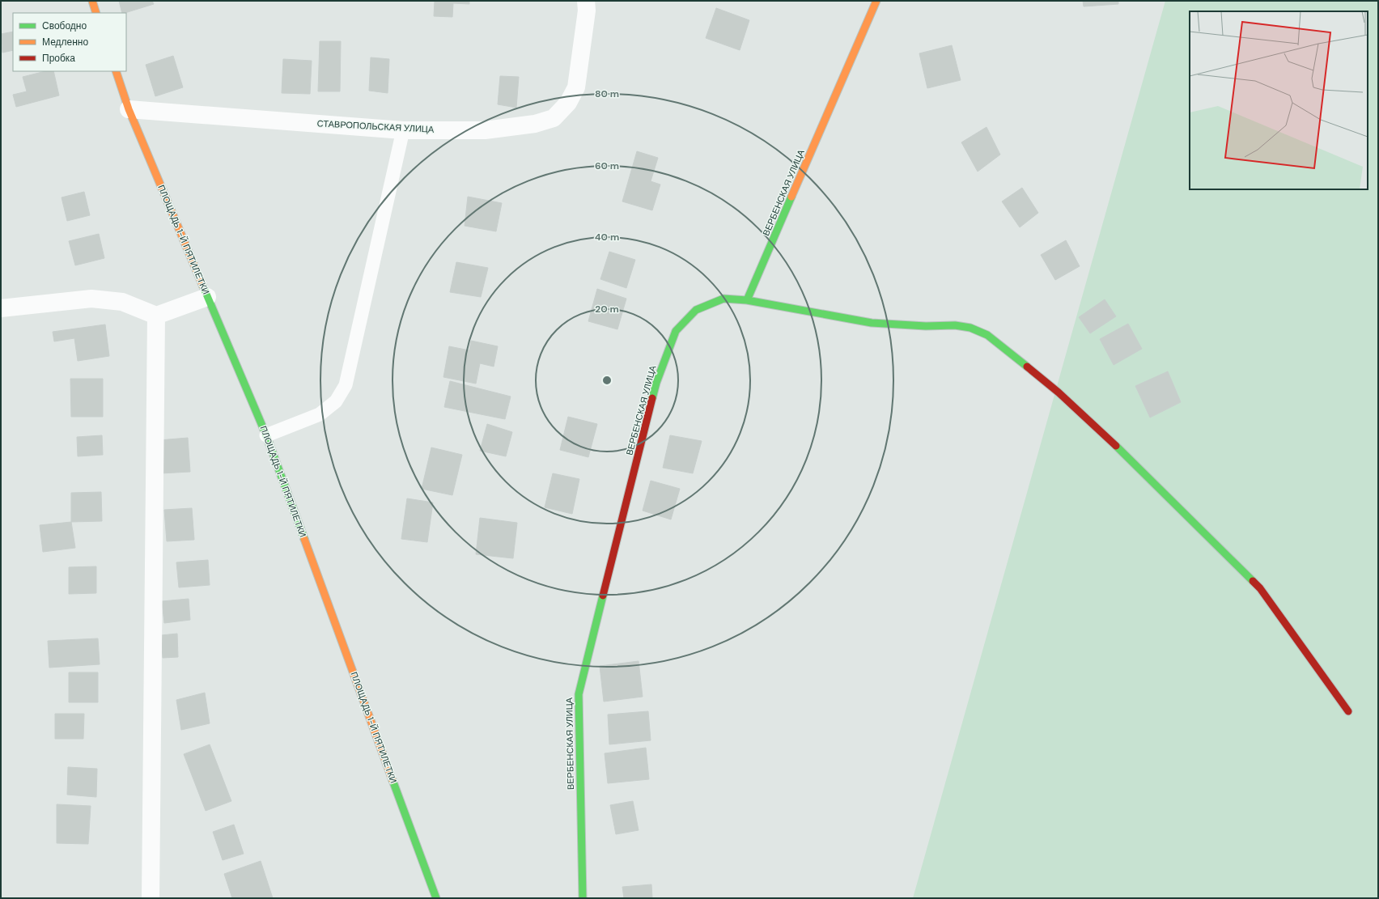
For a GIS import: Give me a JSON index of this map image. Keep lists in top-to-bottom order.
{
  "streets": {
    "street": ["СТАВРОПОЛЬСКАЯ УЛИЦА", "ВЕРБЕНСКАЯ УЛИЦА", "ПЛОЩАДЬ 1-Й ПЯТИЛЕТКИ"]
  },
  "crossings": [
    ["СТАВРОПОЛЬСКАЯ УЛИЦА", "ПЛОЩАДЬ 1-Й ПЯТИЛЕТКИ"]
  ],
  "legend": ["Свободно", "Медленно", "Пробка"],
  "rings": [
    "80 m",
    "60 m",
    "40 m",
    "20 m"
  ]
}
